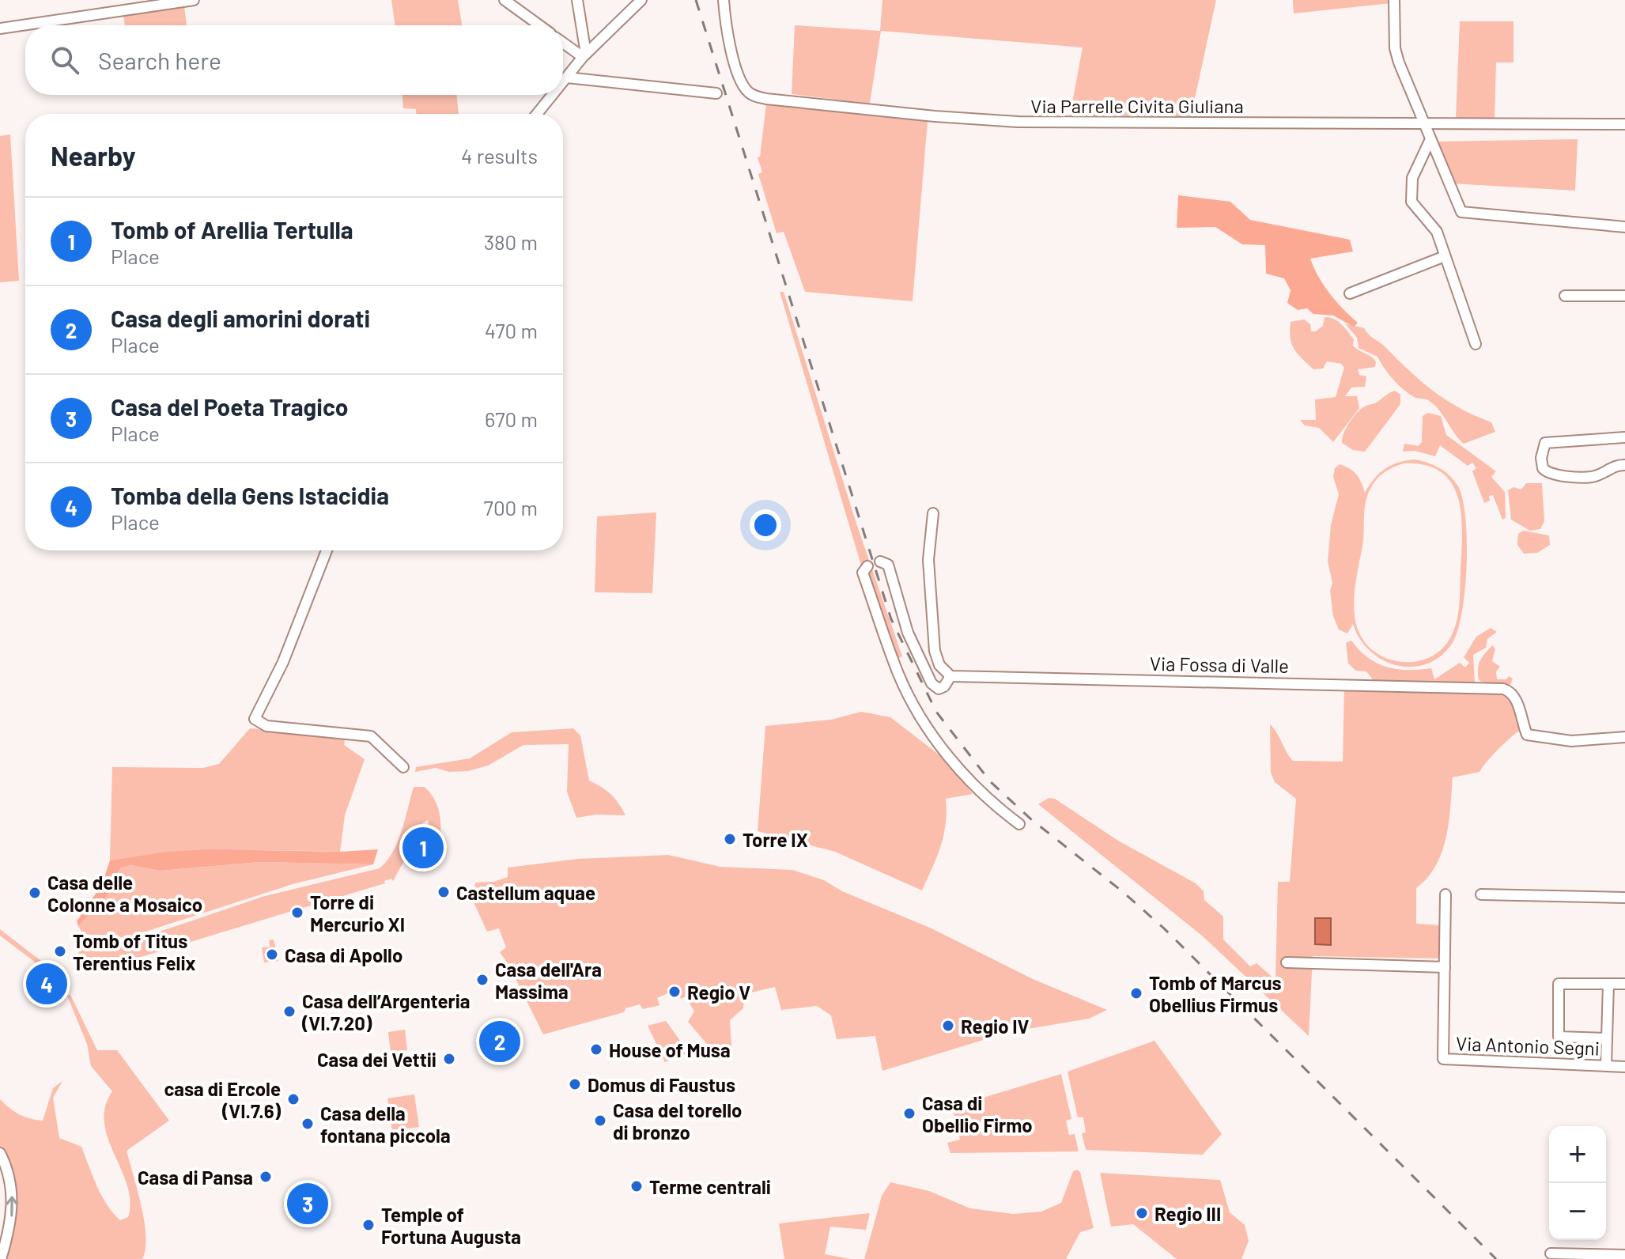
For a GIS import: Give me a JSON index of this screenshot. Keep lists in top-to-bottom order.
{
  "streets": {
    "street": ["Via Parrelle Civita Giuliana", "Via Fossa di Valle", "Via Antonio Segni"]
  },
  "places": [
    "Torre IX",
    "Castellum aquae",
    "Casa delle Colonne a Mosaico",
    "Torre di Mercurio XI",
    "Tomb of Titus Terentius Felix",
    "Casa di Apollo",
    "Casa dell'Ara Massima",
    "Regio V",
    "Tomb of Marcus Obellius Firmus",
    "Casa dell’Argenteria (VI.7.20)",
    "Regio IV",
    "House of Musa",
    "Casa dei Vettii",
    "Domus di Faustus",
    "casa di Ercole (VI.7.6)",
    "Casa di Obellio Firmo",
    "Casa del torello di bronzo",
    "Casa della fontana piccola",
    "Casa di Pansa",
    "Terme centrali",
    "Regio III",
    "Temple of Fortuna Augusta"
  ],
  "page": {
    "search": "Search here",
    "heading": ["Nearby", "4 results"],
    "list": [
      {
        "mark": "1",
        "name": "Tomb of Arellia Tertulla",
        "note": "Place",
        "value": "380 m"
      },
      {
        "mark": "2",
        "name": "Casa degli amorini dorati",
        "note": "Place",
        "value": "470 m"
      },
      {
        "mark": "3",
        "name": "Casa del Poeta Tragico",
        "note": "Place",
        "value": "670 m"
      },
      {
        "mark": "4",
        "name": "Tomba della Gens Istacidia",
        "note": "Place",
        "value": "700 m"
      }
    ],
    "pins": [
      "1",
      "4",
      "2",
      "3"
    ],
    "map_buttons": ["+", "−"]
  }
}
